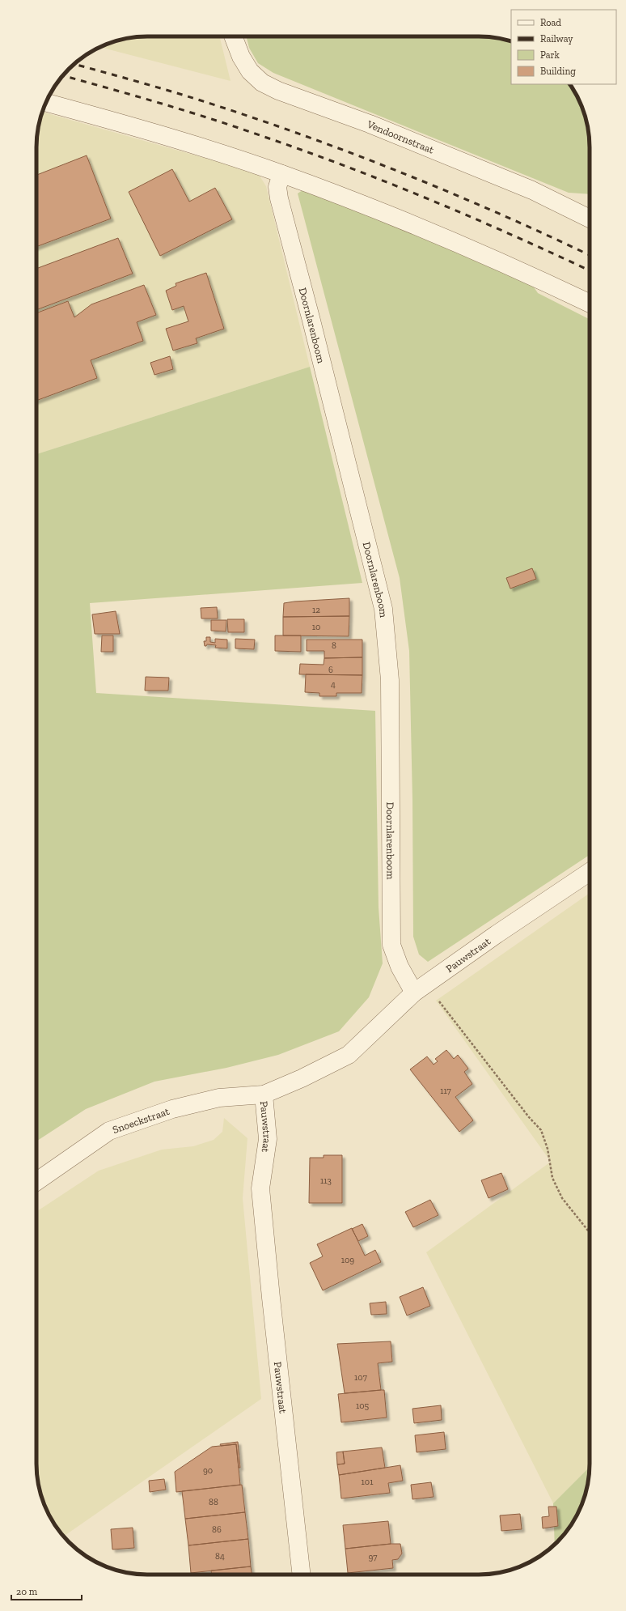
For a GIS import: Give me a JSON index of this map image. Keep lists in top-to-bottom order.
{
  "streets": {
    "street": [
      "Vendoornstraat",
      "Doornlarenboom",
      "Pauwstraat",
      "Snoeckstraat"
    ]
  },
  "crossings": [
    ["Doornlarenboom", "Pauwstraat"],
    ["Pauwstraat", "Snoeckstraat"]
  ],
  "house_numbers": [
    "12",
    "10",
    "8",
    "6",
    "4",
    "117",
    "113",
    "109",
    "107",
    "105",
    "90",
    "101",
    "88",
    "86",
    "84",
    "97"
  ],
  "legend": [
    "Road",
    "Railway",
    "Park",
    "Building"
  ],
  "scale_bar": "20 m"
}
